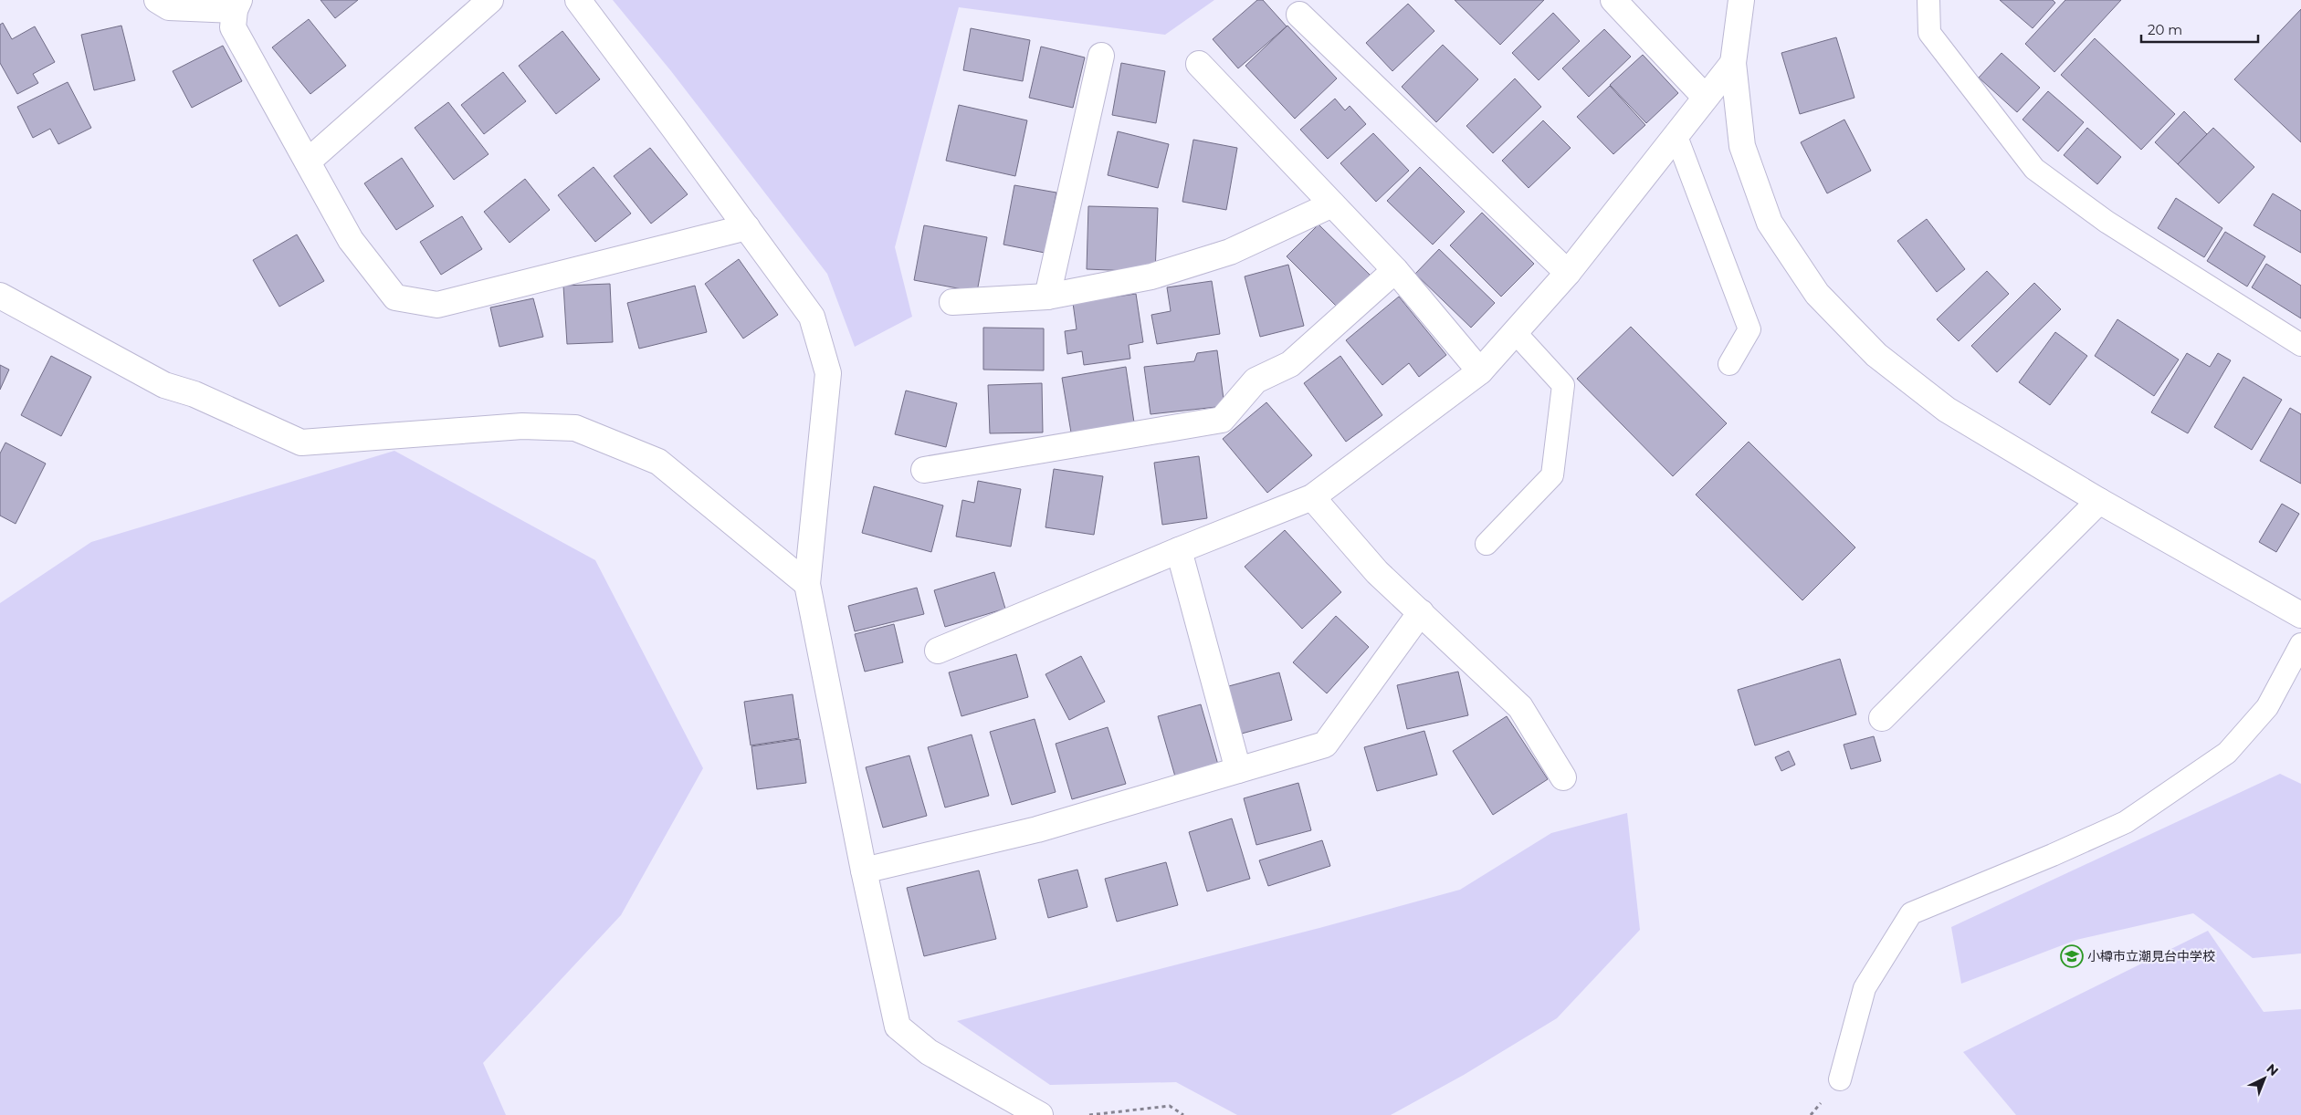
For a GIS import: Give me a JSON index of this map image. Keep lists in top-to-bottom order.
{
  "places": {
    "school or university": ["小樽市立潮見台中学校"]
  },
  "scale_bar": "20 m",
  "north": "top right"
}
